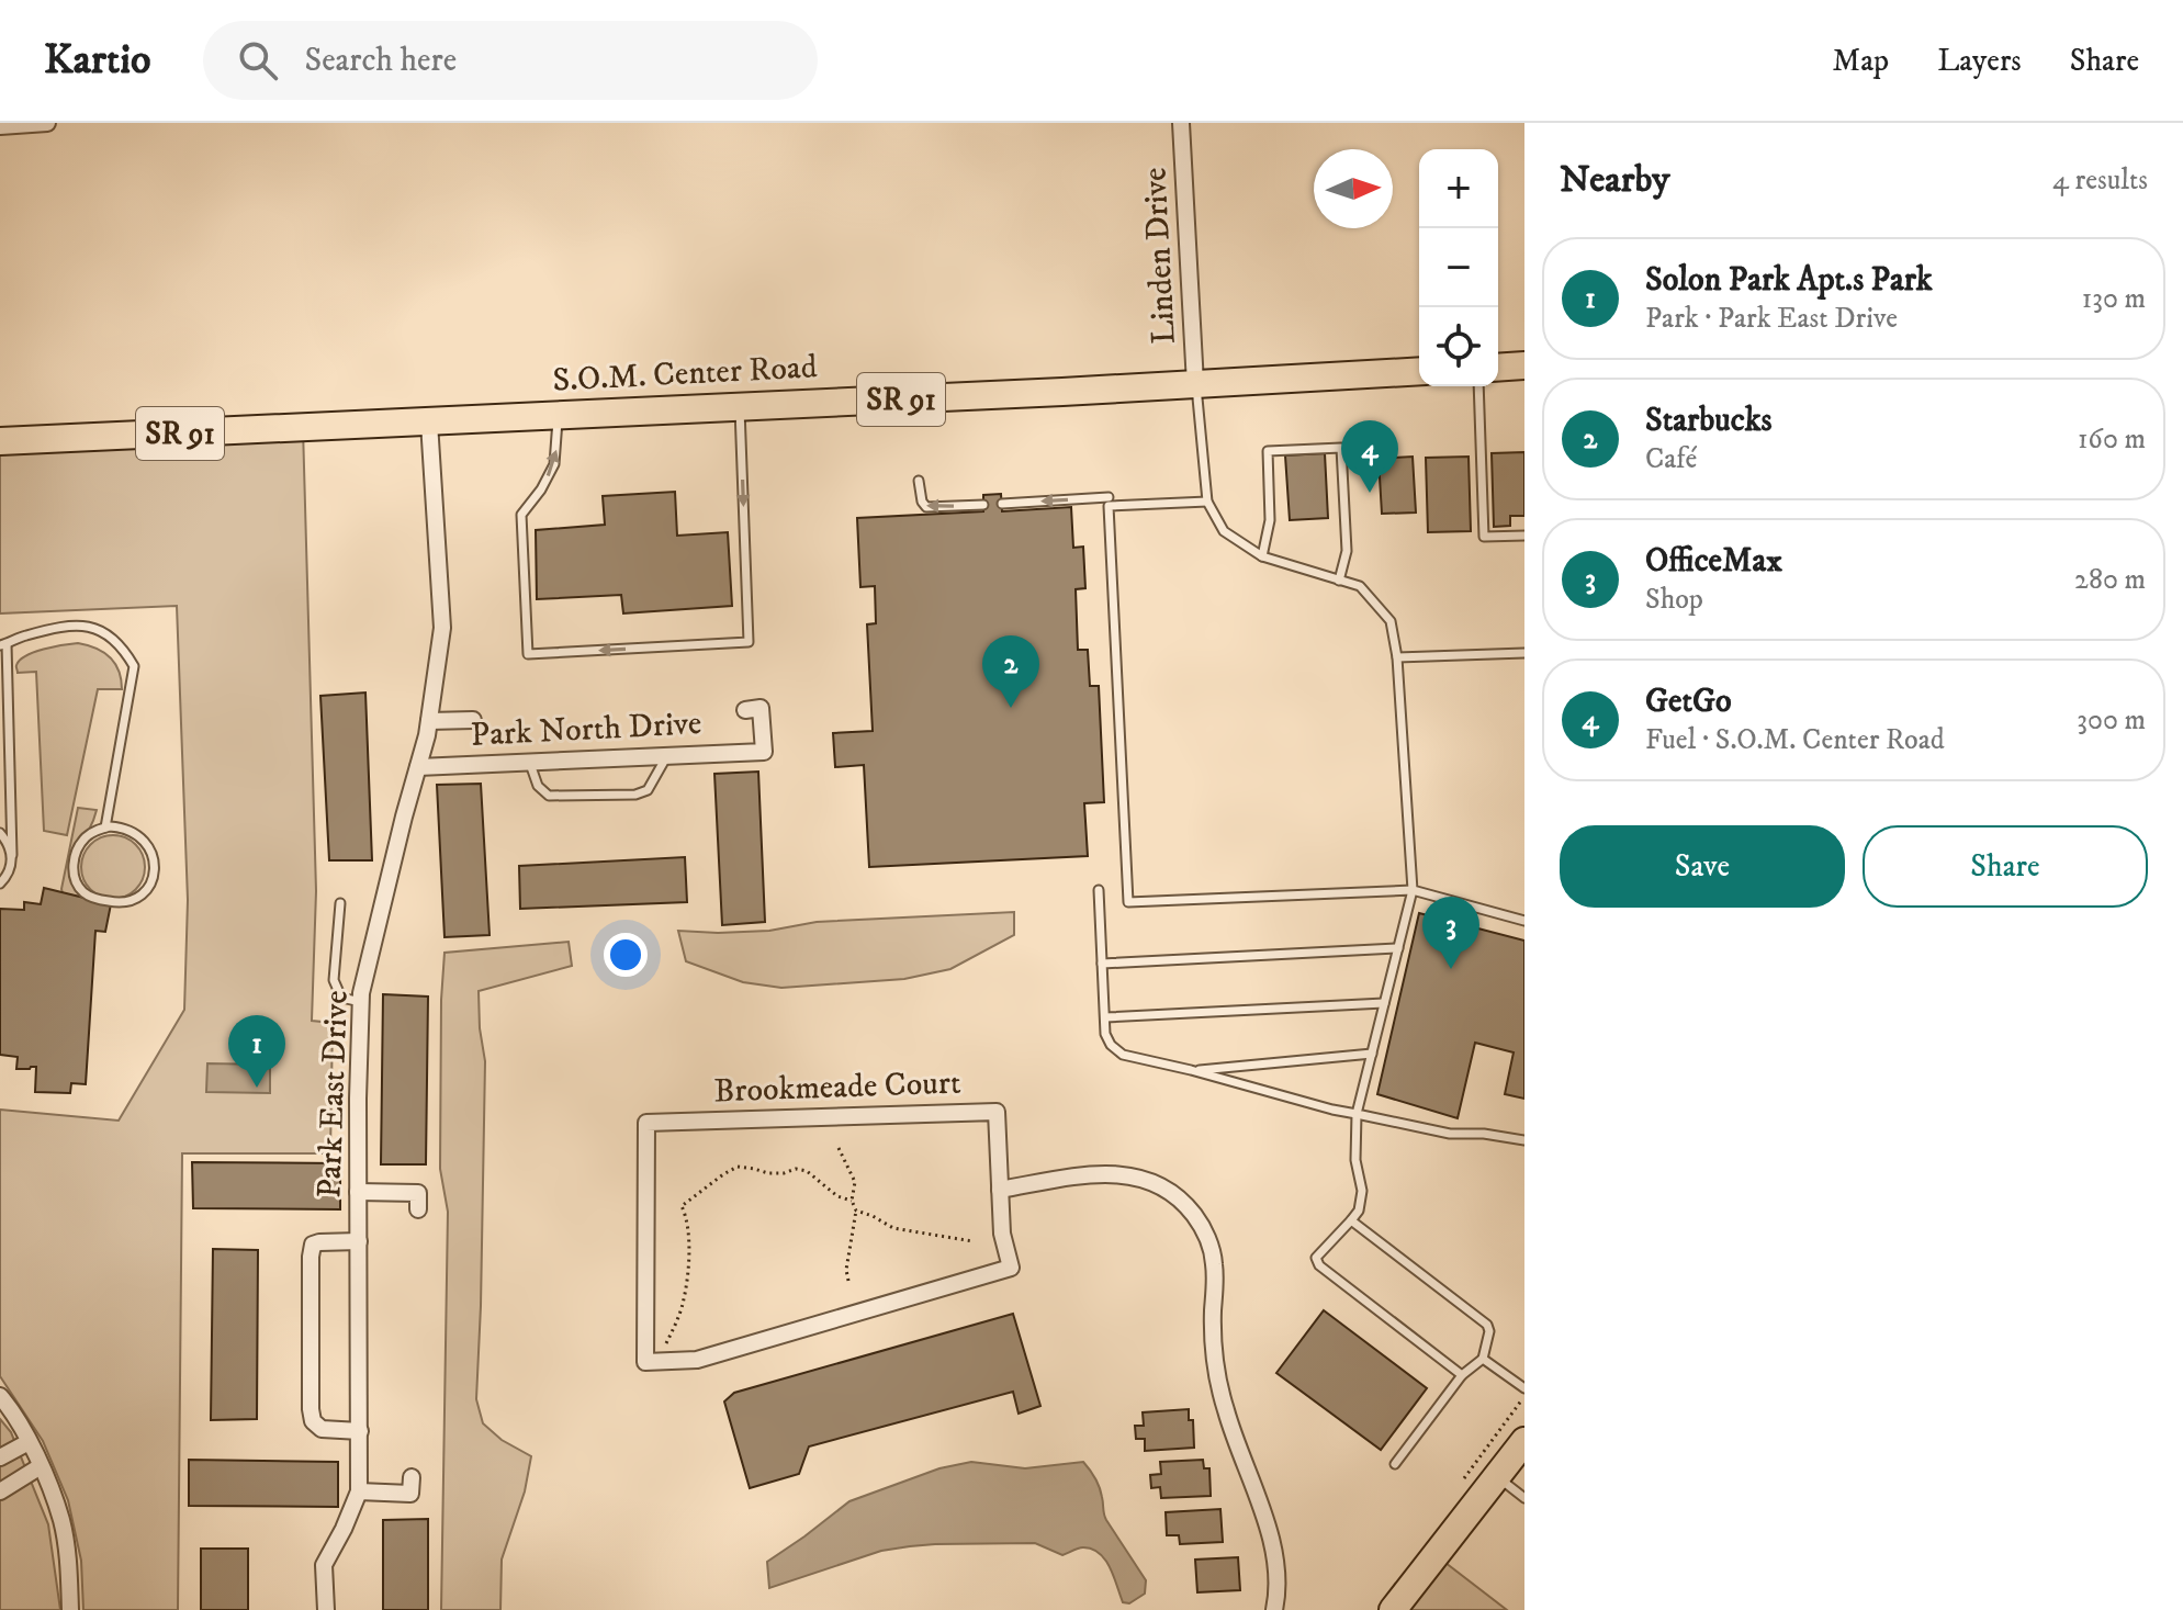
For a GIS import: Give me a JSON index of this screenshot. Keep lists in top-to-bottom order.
{
  "streets": {
    "main road": ["S.O.M. Center Road", "SR 91"],
    "street": [
      "Linden Drive",
      "Park North Drive",
      "Brookmeade Court",
      "Park East Drive"
    ]
  },
  "crossings": [
    ["Linden Drive", "S.O.M. Center Road"],
    ["S.O.M. Center Road", "Park East Drive"],
    ["Park North Drive", "Park East Drive"]
  ],
  "north": "right",
  "page": {
    "header": "Kartio",
    "search": "Search here",
    "nav": ["Map", "Layers", "Share"],
    "heading": ["Nearby", "4 results"],
    "map_buttons": ["+", "−"],
    "list": [
      {
        "mark": "1",
        "name": "Solon Park Apt.s Park",
        "note": "Park · Park East Drive",
        "value": "130 m"
      },
      {
        "mark": "2",
        "name": "Starbucks",
        "note": "Café",
        "value": "160 m"
      },
      {
        "mark": "3",
        "name": "OfficeMax",
        "note": "Shop",
        "value": "280 m"
      },
      {
        "mark": "4",
        "name": "GetGo",
        "note": "Fuel · S.O.M. Center Road",
        "value": "300 m"
      }
    ],
    "pins": [
      "4",
      "2",
      "3",
      "1"
    ],
    "buttons": ["Save", "Share"]
  }
}
